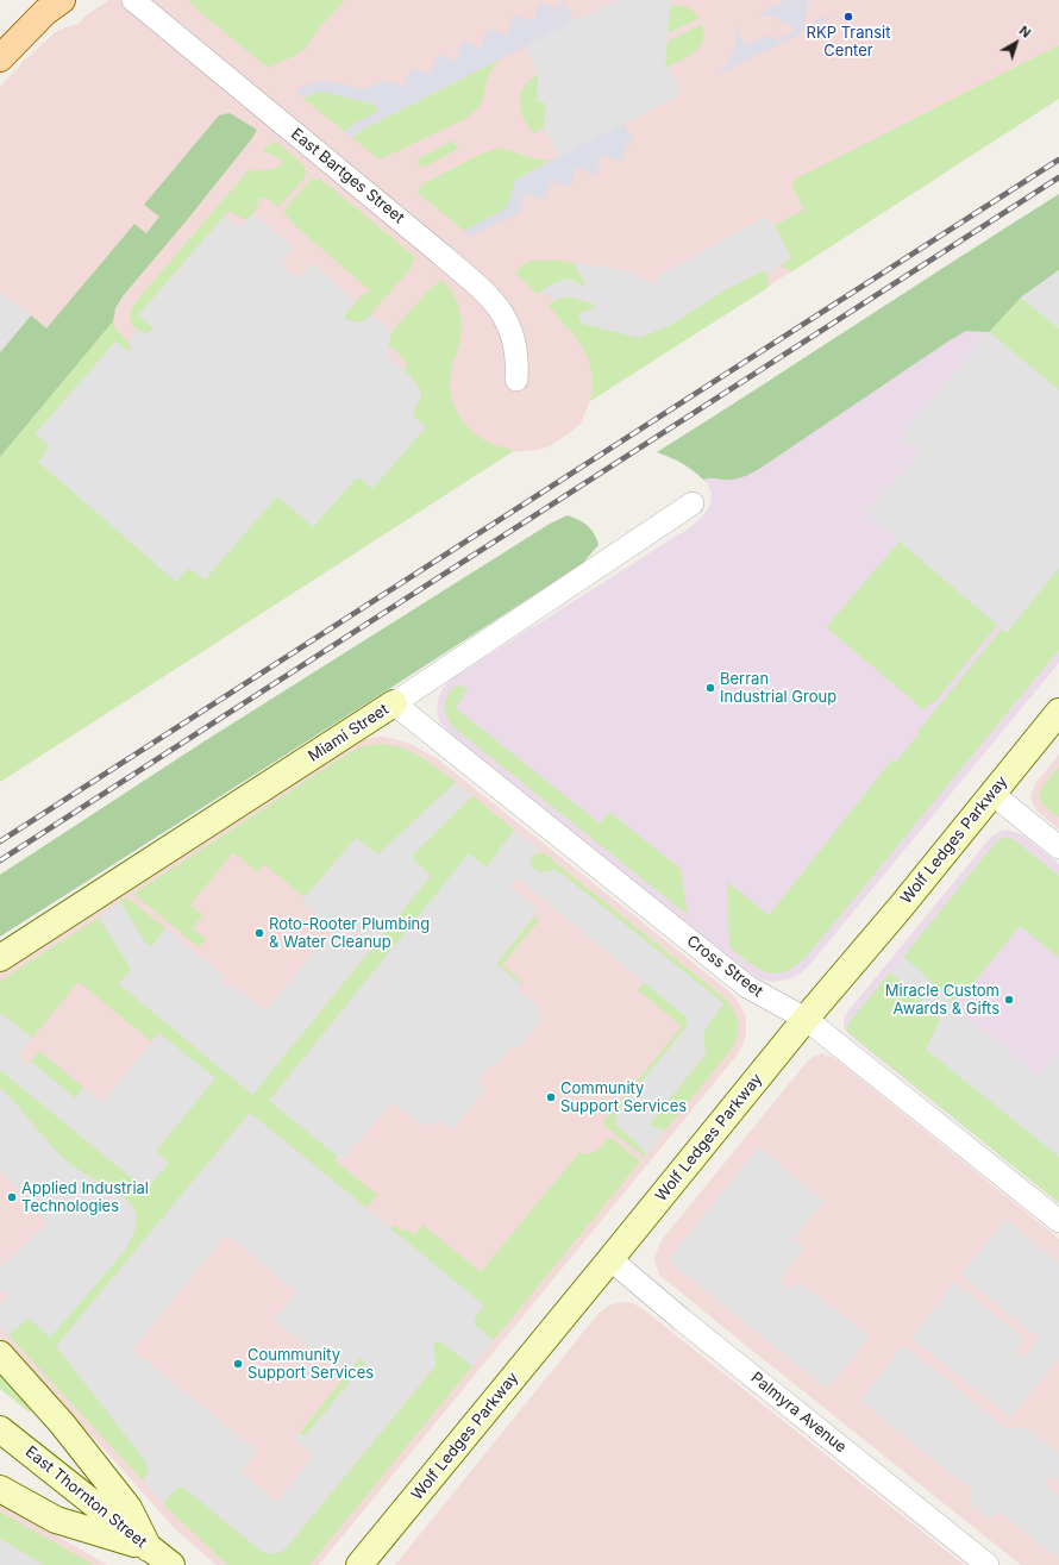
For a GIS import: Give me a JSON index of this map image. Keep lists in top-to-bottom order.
{
  "streets": {
    "main road": ["Miami Street", "Wolf Ledges Parkway", "East Thornton Street"],
    "street": ["East Bartges Street", "Cross Street", "Palmyra Avenue"]
  },
  "crossings": [
    ["Miami Street", "Cross Street"],
    ["Wolf Ledges Parkway", "Cross Street"],
    ["Wolf Ledges Parkway", "Palmyra Avenue"]
  ],
  "places": [
    "RKP Transit Center",
    "Berran Industrial Group",
    "Roto-Rooter Plumbing & Water Cleanup",
    "Miracle Custom Awards & Gifts",
    "Community Support Services",
    "Applied Industrial Technologies",
    "Coummunity Support Services"
  ],
  "north": "top right"
}
